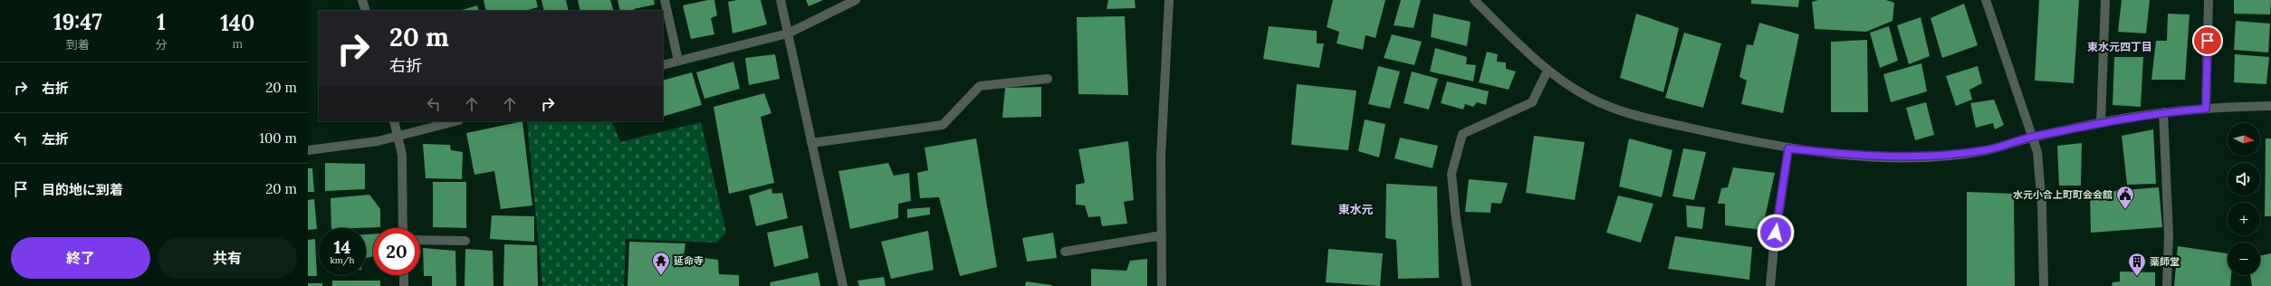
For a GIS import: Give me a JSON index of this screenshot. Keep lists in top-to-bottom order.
{
  "districts": ["東水元四丁目", "東水元"],
  "places": {
    "public building": ["水元小合上町町会会館"],
    "temple": ["延命寺"],
    "building": ["薬師堂"]
  },
  "north": "right",
  "page": {
    "eta": [
      "19:47",
      "到着",
      "1",
      "分",
      "140",
      "m"
    ],
    "turn": ["20 m", "右折"],
    "list": [
      {
        "name": "右折",
        "value": "20 m"
      },
      {
        "name": "左折",
        "value": "100 m"
      },
      {
        "name": "目的地に到着",
        "value": "20 m"
      }
    ],
    "map_buttons": ["+", "−"],
    "speed": "14 km/h",
    "limit": "20",
    "buttons": ["終了", "共有"]
  }
}
